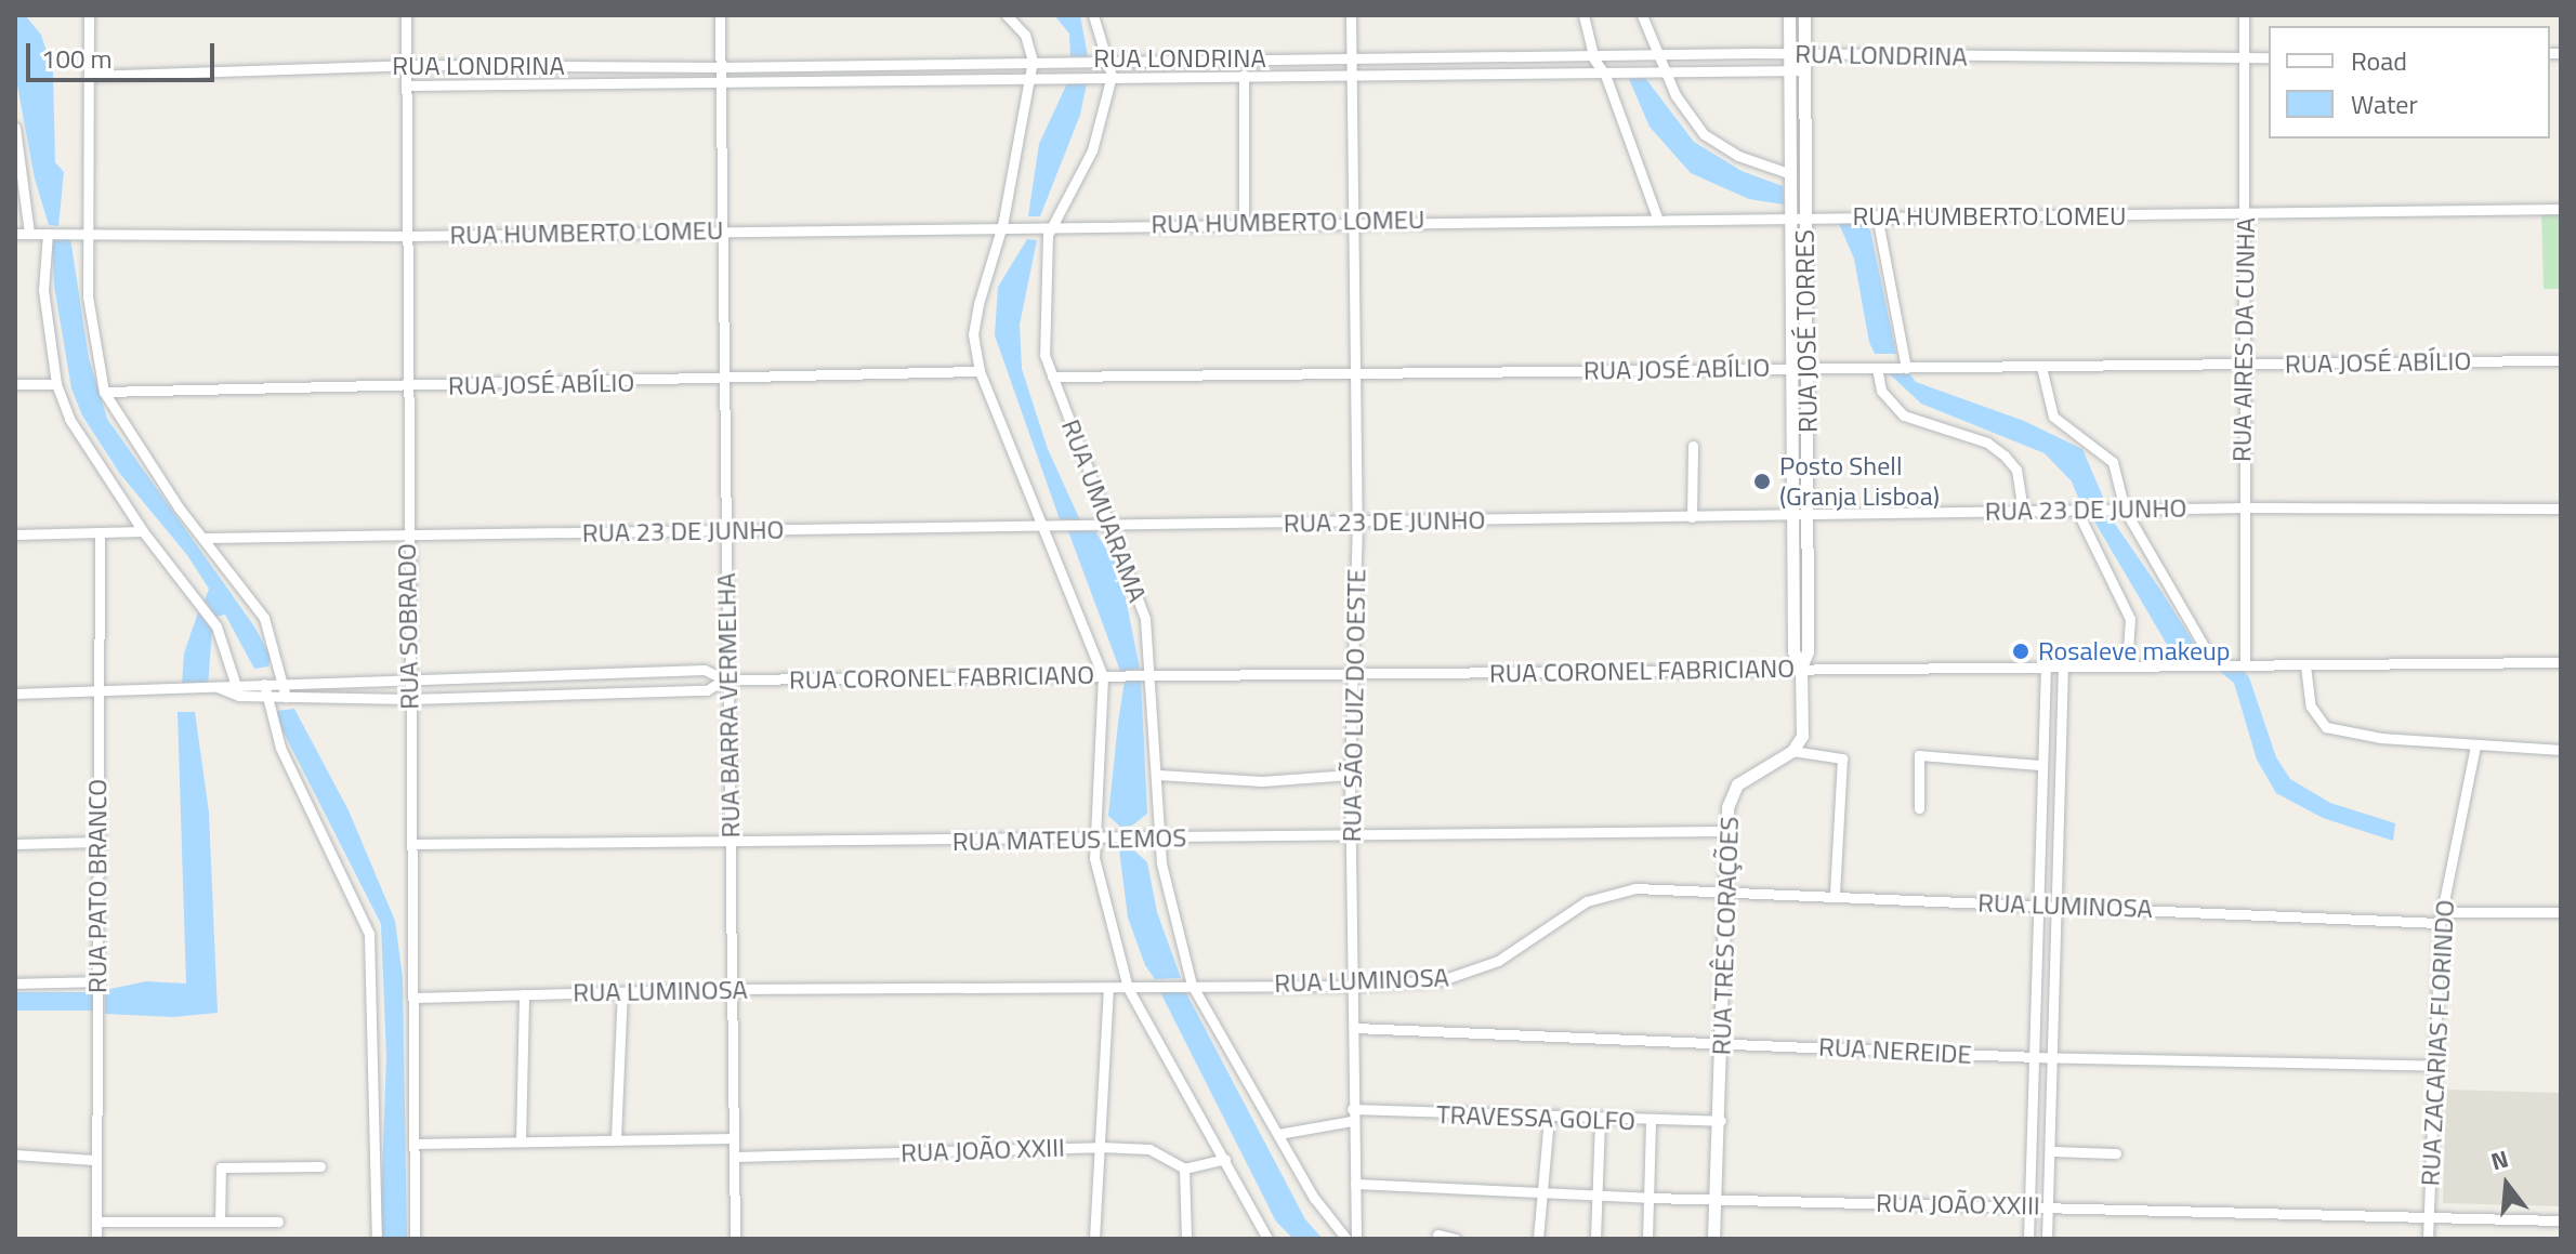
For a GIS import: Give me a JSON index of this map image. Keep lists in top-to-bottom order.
{
  "streets": {
    "street": [
      "RUA LONDRINA",
      "RUA HUMBERTO LOMEU",
      "RUA JOSÉ TORRES",
      "RUA AIRES DA CUNHA",
      "RUA JOSÉ ABÍLIO",
      "RUA 23 DE JUNHO",
      "RUA UMUARAMA",
      "RUA SOBRADO",
      "RUA CORONEL FABRICIANO",
      "RUA BARRA VERMELHA",
      "RUA SÃO LUIZ DO OESTE",
      "RUA MATEUS LEMOS",
      "RUA PATO BRANCO",
      "RUA LUMINOSA",
      "RUA TRÊS CORAÇÕES",
      "RUA ZACARIAS FLORINDO",
      "RUA NEREIDE",
      "TRAVESSA GOLFO",
      "RUA JOÃO XXIII"
    ]
  },
  "crossings": [
    ["RUA LONDRINA", "RUA JOSÉ TORRES"],
    ["RUA LONDRINA", "RUA AIRES DA CUNHA"],
    ["RUA LONDRINA", "RUA UMUARAMA"],
    ["RUA LONDRINA", "RUA SOBRADO"],
    ["RUA LONDRINA", "RUA BARRA VERMELHA"],
    ["RUA LONDRINA", "RUA SÃO LUIZ DO OESTE"],
    ["RUA HUMBERTO LOMEU", "RUA JOSÉ TORRES"],
    ["RUA HUMBERTO LOMEU", "RUA AIRES DA CUNHA"],
    ["RUA HUMBERTO LOMEU", "RUA UMUARAMA"],
    ["RUA HUMBERTO LOMEU", "RUA SOBRADO"],
    ["RUA HUMBERTO LOMEU", "RUA BARRA VERMELHA"],
    ["RUA HUMBERTO LOMEU", "RUA SÃO LUIZ DO OESTE"],
    ["RUA JOSÉ TORRES", "RUA JOSÉ ABÍLIO"],
    ["RUA JOSÉ TORRES", "RUA 23 DE JUNHO"],
    ["RUA JOSÉ TORRES", "RUA CORONEL FABRICIANO"],
    ["RUA AIRES DA CUNHA", "RUA JOSÉ ABÍLIO"],
    ["RUA AIRES DA CUNHA", "RUA 23 DE JUNHO"],
    ["RUA AIRES DA CUNHA", "RUA CORONEL FABRICIANO"],
    ["RUA JOSÉ ABÍLIO", "RUA UMUARAMA"],
    ["RUA JOSÉ ABÍLIO", "RUA SOBRADO"],
    ["RUA JOSÉ ABÍLIO", "RUA BARRA VERMELHA"],
    ["RUA JOSÉ ABÍLIO", "RUA SÃO LUIZ DO OESTE"],
    ["RUA 23 DE JUNHO", "RUA UMUARAMA"],
    ["RUA 23 DE JUNHO", "RUA SOBRADO"],
    ["RUA 23 DE JUNHO", "RUA BARRA VERMELHA"],
    ["RUA 23 DE JUNHO", "RUA SÃO LUIZ DO OESTE"],
    ["RUA UMUARAMA", "RUA CORONEL FABRICIANO"],
    ["RUA UMUARAMA", "RUA MATEUS LEMOS"],
    ["RUA UMUARAMA", "RUA LUMINOSA"],
    ["RUA UMUARAMA", "TRAVESSA GOLFO"],
    ["RUA SOBRADO", "RUA CORONEL FABRICIANO"],
    ["RUA SOBRADO", "RUA MATEUS LEMOS"],
    ["RUA SOBRADO", "RUA LUMINOSA"],
    ["RUA CORONEL FABRICIANO", "RUA BARRA VERMELHA"],
    ["RUA CORONEL FABRICIANO", "RUA SÃO LUIZ DO OESTE"],
    ["RUA CORONEL FABRICIANO", "RUA PATO BRANCO"],
    ["RUA BARRA VERMELHA", "RUA MATEUS LEMOS"],
    ["RUA BARRA VERMELHA", "RUA LUMINOSA"],
    ["RUA BARRA VERMELHA", "RUA JOÃO XXIII"],
    ["RUA SÃO LUIZ DO OESTE", "RUA MATEUS LEMOS"],
    ["RUA SÃO LUIZ DO OESTE", "RUA LUMINOSA"],
    ["RUA SÃO LUIZ DO OESTE", "RUA NEREIDE"],
    ["RUA SÃO LUIZ DO OESTE", "TRAVESSA GOLFO"],
    ["RUA SÃO LUIZ DO OESTE", "RUA JOÃO XXIII"],
    ["RUA MATEUS LEMOS", "RUA TRÊS CORAÇÕES"],
    ["RUA LUMINOSA", "RUA TRÊS CORAÇÕES"],
    ["RUA LUMINOSA", "RUA ZACARIAS FLORINDO"],
    ["RUA TRÊS CORAÇÕES", "RUA NEREIDE"],
    ["RUA TRÊS CORAÇÕES", "TRAVESSA GOLFO"],
    ["RUA TRÊS CORAÇÕES", "RUA JOÃO XXIII"],
    ["RUA ZACARIAS FLORINDO", "RUA NEREIDE"],
    ["RUA ZACARIAS FLORINDO", "RUA JOÃO XXIII"]
  ],
  "places": ["Posto Shell (Granja Lisboa)", "Rosaleve makeup"],
  "legend": ["Road", "Water"],
  "scale_bar": "100 m",
  "north": "top"
}
